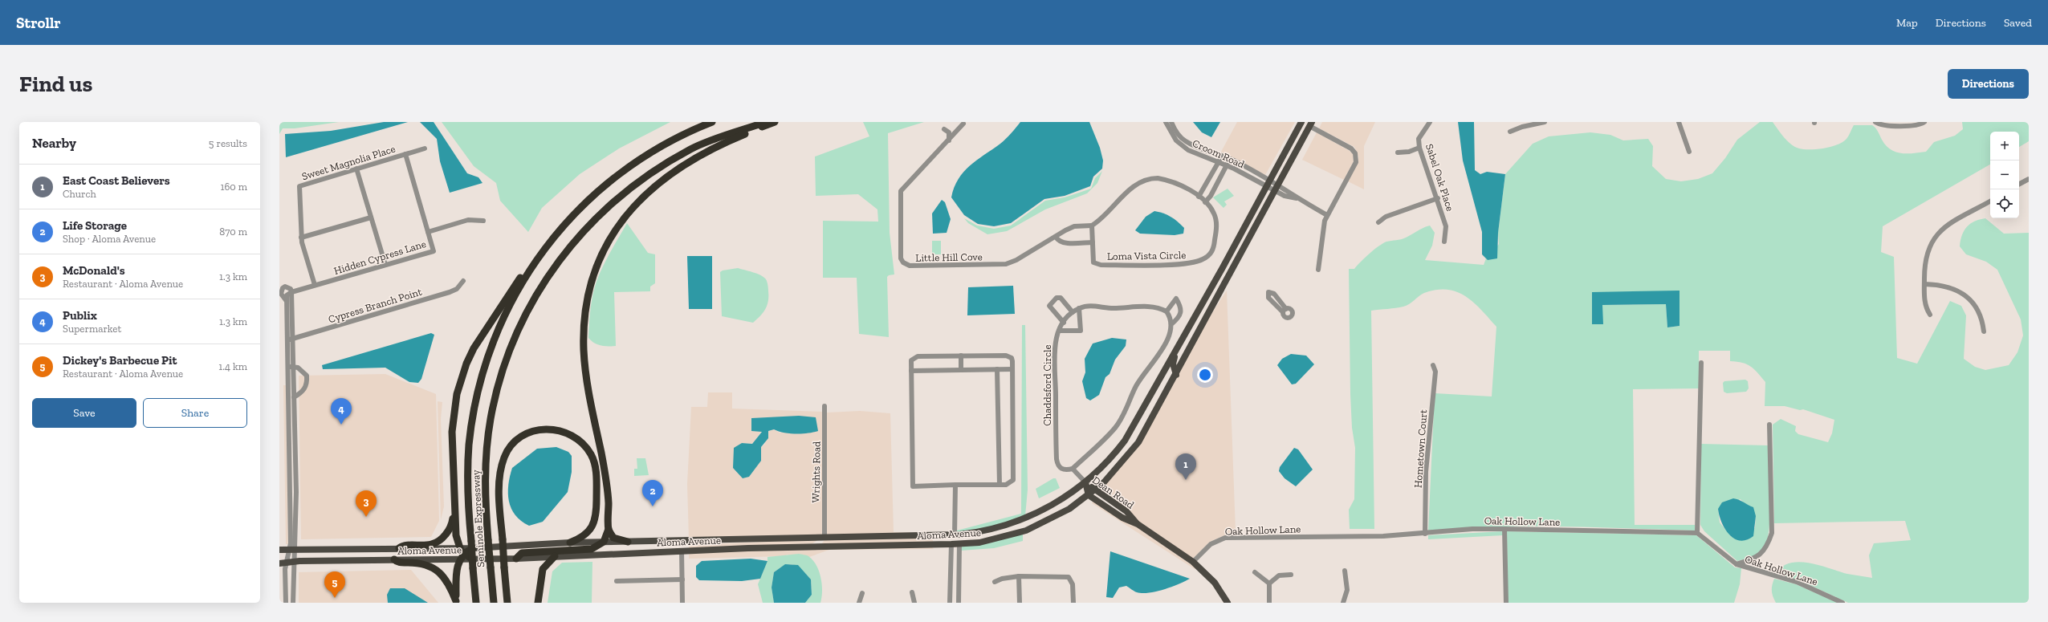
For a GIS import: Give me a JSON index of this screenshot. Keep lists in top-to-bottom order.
{
  "streets": {
    "highway": ["Seminole Expressway"],
    "main road": ["Dean Road", "Aloma Avenue"],
    "street": [
      "Croom Road",
      "Sweet Magnolia Place",
      "Sabel Oak Place",
      "Loma Vista Circle",
      "Hidden Cypress Lane",
      "Little Hill Cove",
      "Cypress Branch Point",
      "Chaddsford Circle",
      "Hometown Court",
      "Wrights Road",
      "Oak Hollow Lane"
    ]
  },
  "crossings": [
    ["Croom Road", "Aloma Avenue"],
    ["Sweet Magnolia Place", "Hidden Cypress Lane"],
    ["Loma Vista Circle", "Little Hill Cove"],
    ["Hometown Court", "Oak Hollow Lane"],
    ["Wrights Road", "Aloma Avenue"],
    ["Dean Road", "Oak Hollow Lane"],
    ["Dean Road", "Aloma Avenue"],
    ["Seminole Expressway", "Aloma Avenue"]
  ],
  "page": {
    "header": "Strollr",
    "nav": ["Map", "Directions", "Saved"],
    "buttons": [
      "Directions",
      ["Save", "Share"]
    ],
    "title": "Find us",
    "heading": ["Nearby", "5 results"],
    "map_buttons": ["+", "−"],
    "list": [
      {
        "mark": "1",
        "name": "East Coast Believers",
        "note": "Church",
        "value": "160 m"
      },
      {
        "mark": "2",
        "name": "Life Storage",
        "note": "Shop · Aloma Avenue",
        "value": "870 m"
      },
      {
        "mark": "3",
        "name": "McDonald's",
        "note": "Restaurant · Aloma Avenue",
        "value": "1.3 km"
      },
      {
        "mark": "4",
        "name": "Publix",
        "note": "Supermarket",
        "value": "1.3 km"
      },
      {
        "mark": "5",
        "name": "Dickey's Barbecue Pit",
        "note": "Restaurant · Aloma Avenue",
        "value": "1.4 km"
      }
    ],
    "pins": [
      "4",
      "1",
      "2",
      "3",
      "5"
    ]
  }
}
